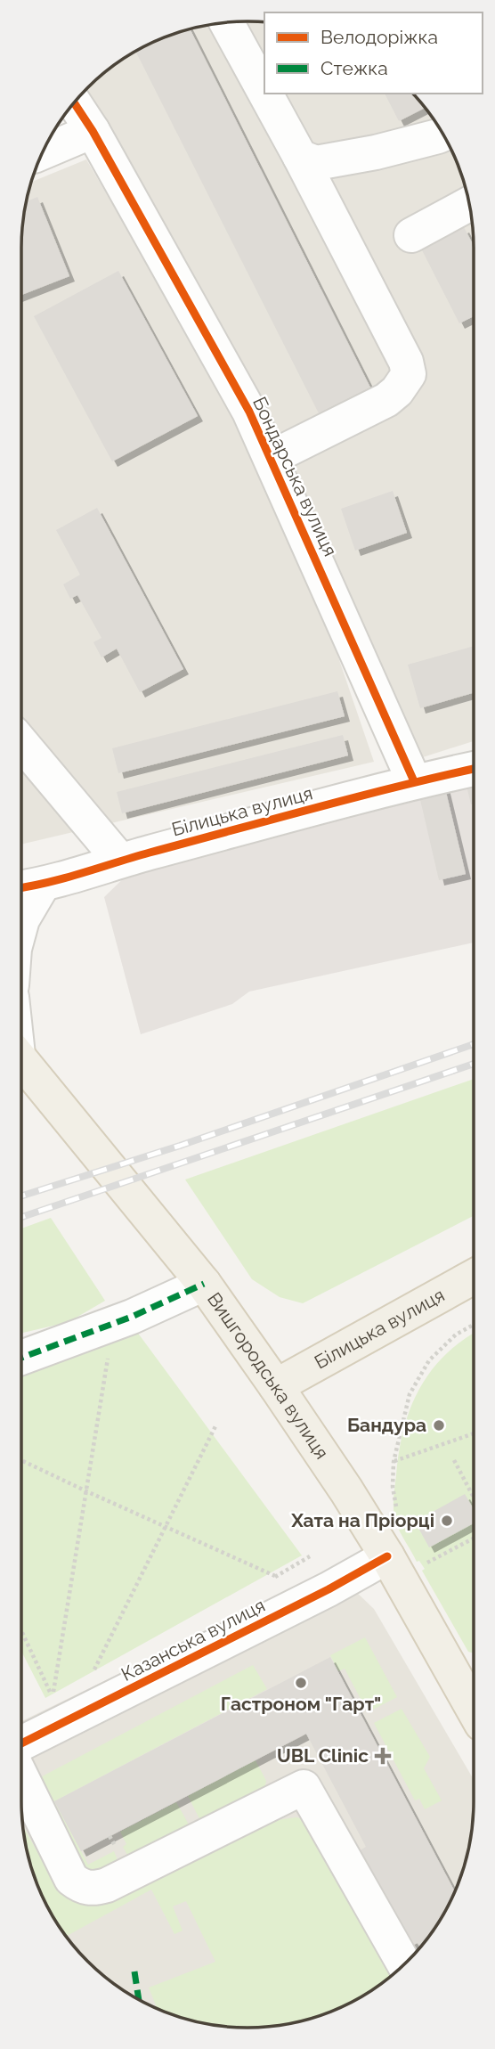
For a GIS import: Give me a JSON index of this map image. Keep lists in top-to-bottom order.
{
  "streets": {
    "main road": ["Білицька вулиця", "Вишгородська вулиця"],
    "street": ["Бондарська вулиця", "Казанська вулиця"]
  },
  "crossings": [
    ["Бондарська вулиця", "Білицька вулиця"],
    ["Білицька вулиця", "Вишгородська вулиця"],
    ["Вишгородська вулиця", "Казанська вулиця"]
  ],
  "places": {
    "other": ["Бандура", "Хата на Пріорці", "Гастроном \"Гарт\""],
    "health": ["UBL Clinic"]
  },
  "legend": ["Велодоріжка", "Стежка"]
}
